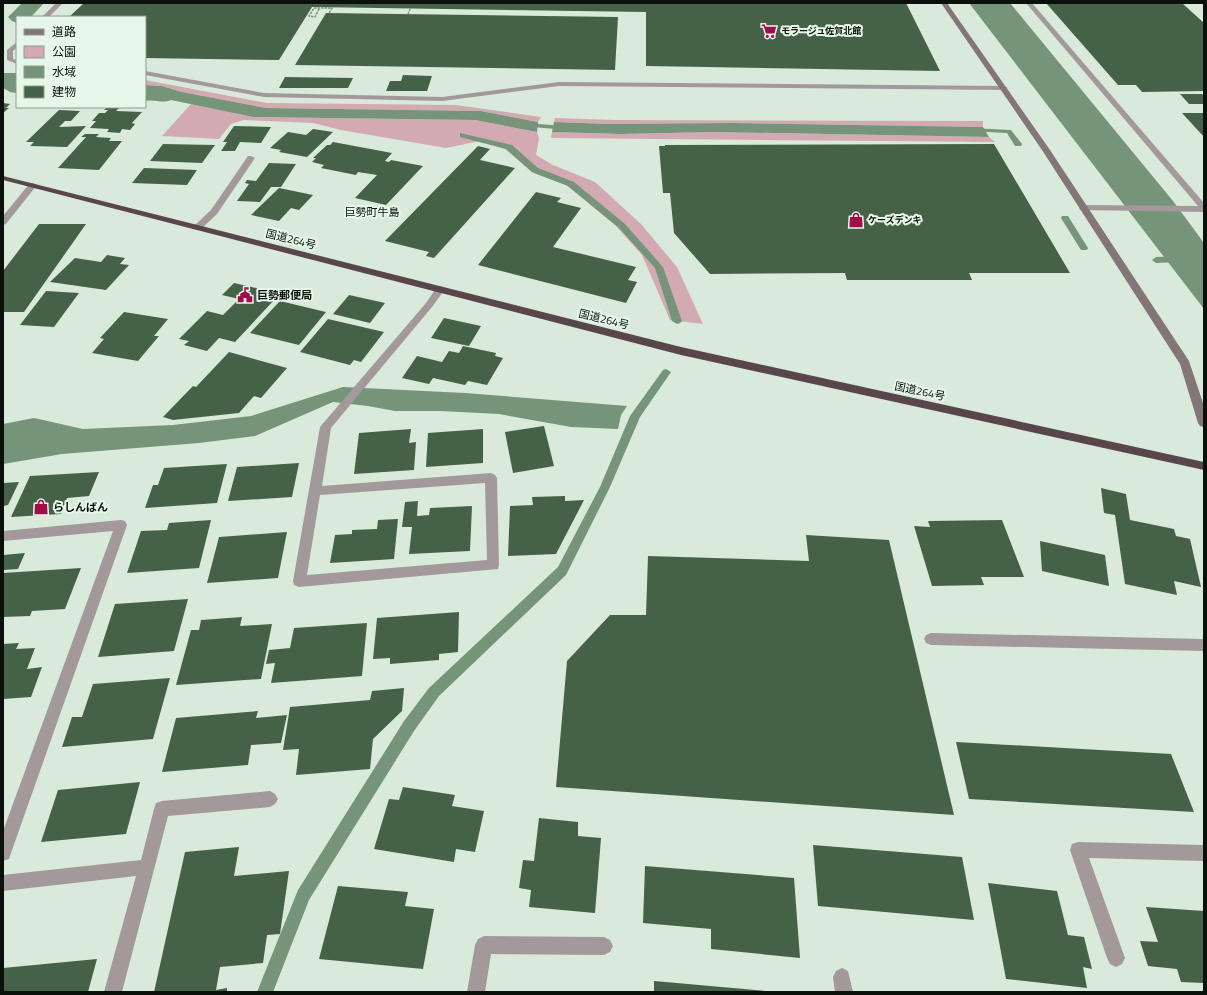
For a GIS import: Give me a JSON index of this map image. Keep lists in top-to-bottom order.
{
  "streets": {
    "highway": ["国道264号"]
  },
  "districts": ["巨勢町牛島"],
  "places": {
    "supermarket": ["モラージュ佐賀北館"],
    "shop": ["ケーズデンキ", "らしんばん"],
    "public building": ["巨勢郵便局"]
  },
  "legend": [
    "道路",
    "公園",
    "水域",
    "建物"
  ]
}
